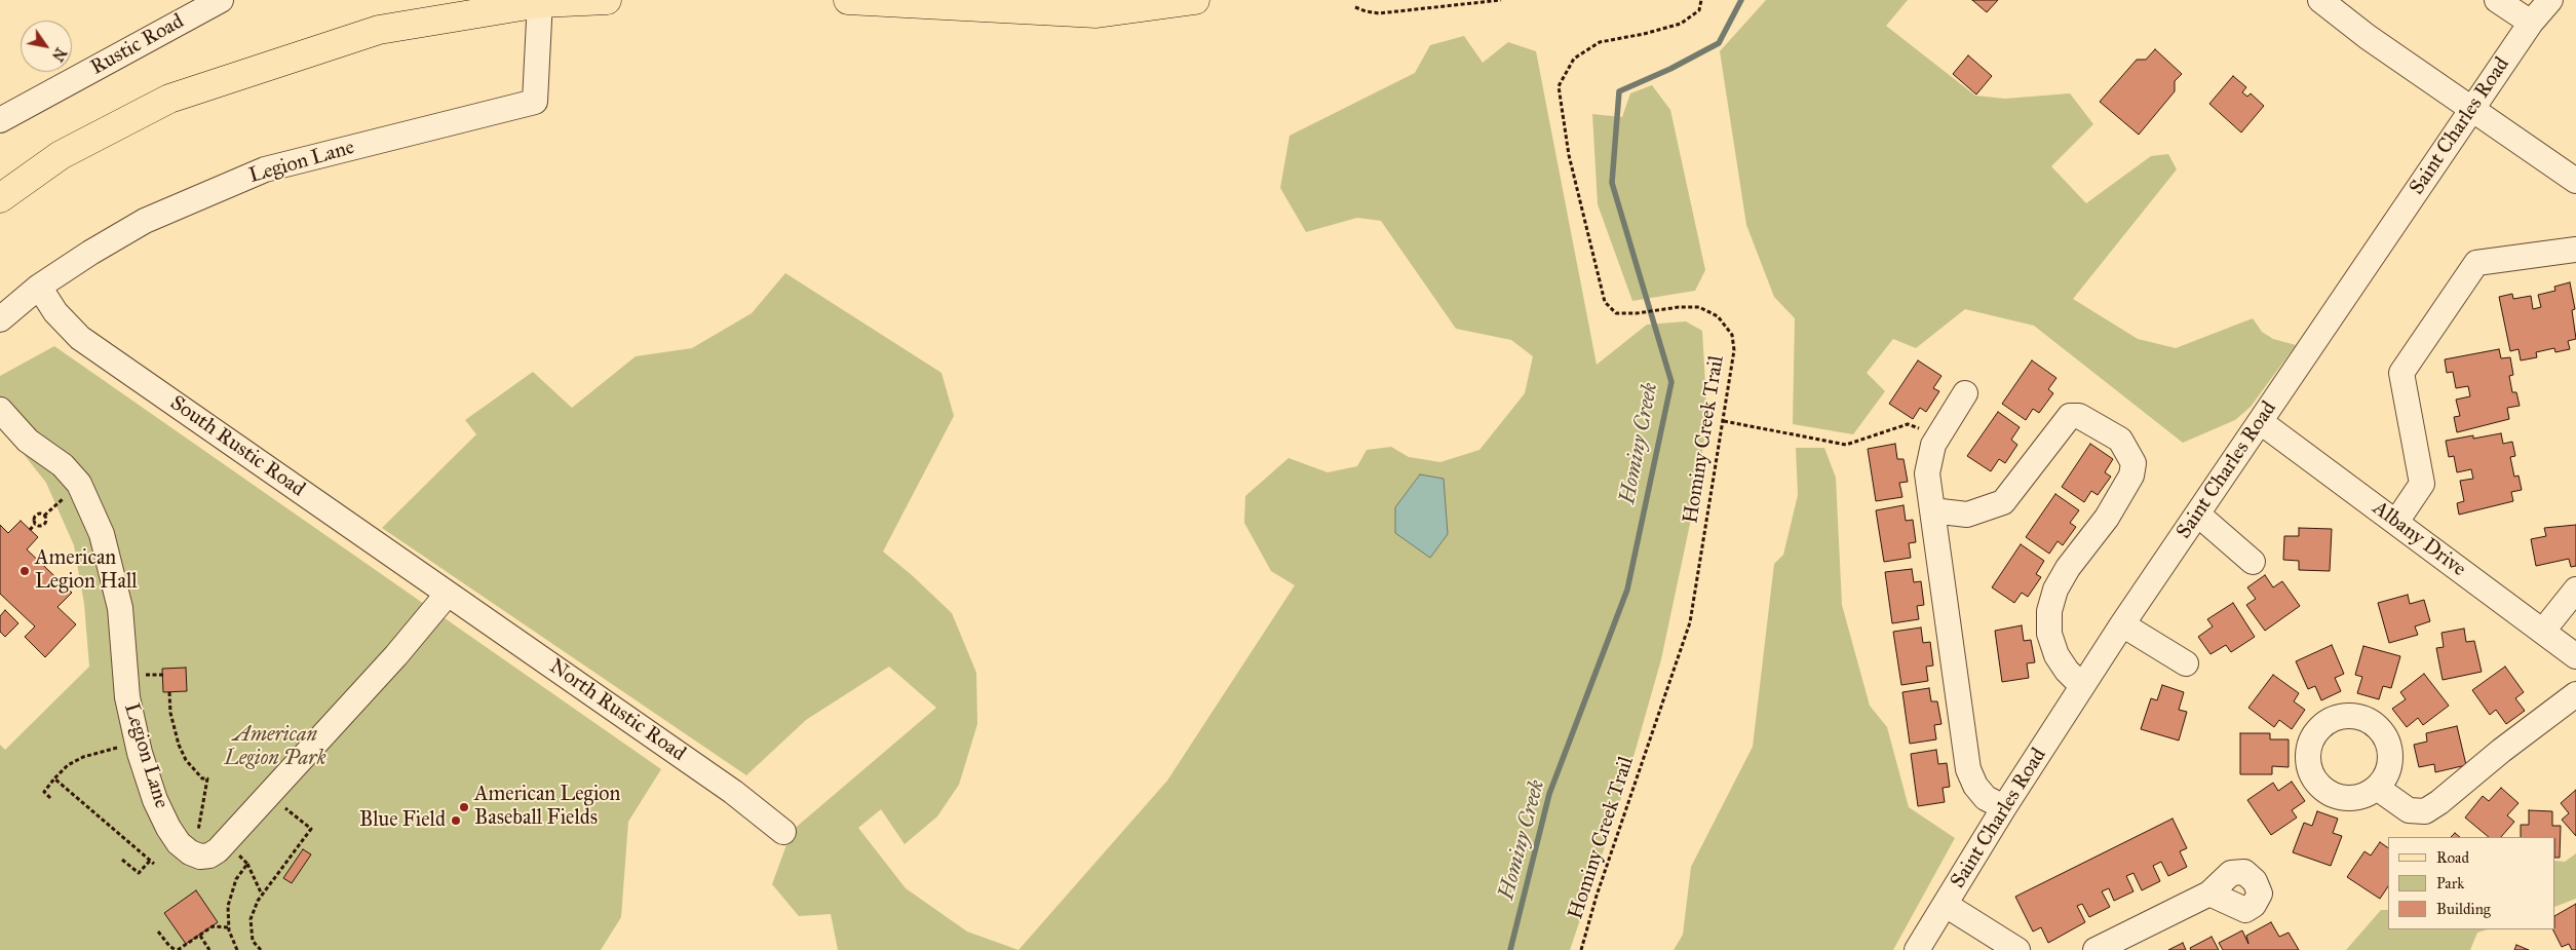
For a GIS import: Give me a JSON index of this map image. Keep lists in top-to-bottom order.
{
  "streets": {
    "street": [
      "Rustic Road",
      "Saint Charles Road",
      "Legion Lane",
      "South Rustic Road",
      "Albany Drive",
      "North Rustic Road"
    ],
    "path": ["Hominy Creek Trail"]
  },
  "crossings": [
    ["Saint Charles Road", "Albany Drive"],
    ["Legion Lane", "South Rustic Road"],
    ["South Rustic Road", "North Rustic Road"]
  ],
  "water": ["Hominy Creek"],
  "parks": ["American Legion Park"],
  "places": ["American Legion Hall", "American Legion Baseball Fields", "Blue Field"],
  "legend": ["Road", "Park", "Building"],
  "north": "bottom right"
}
